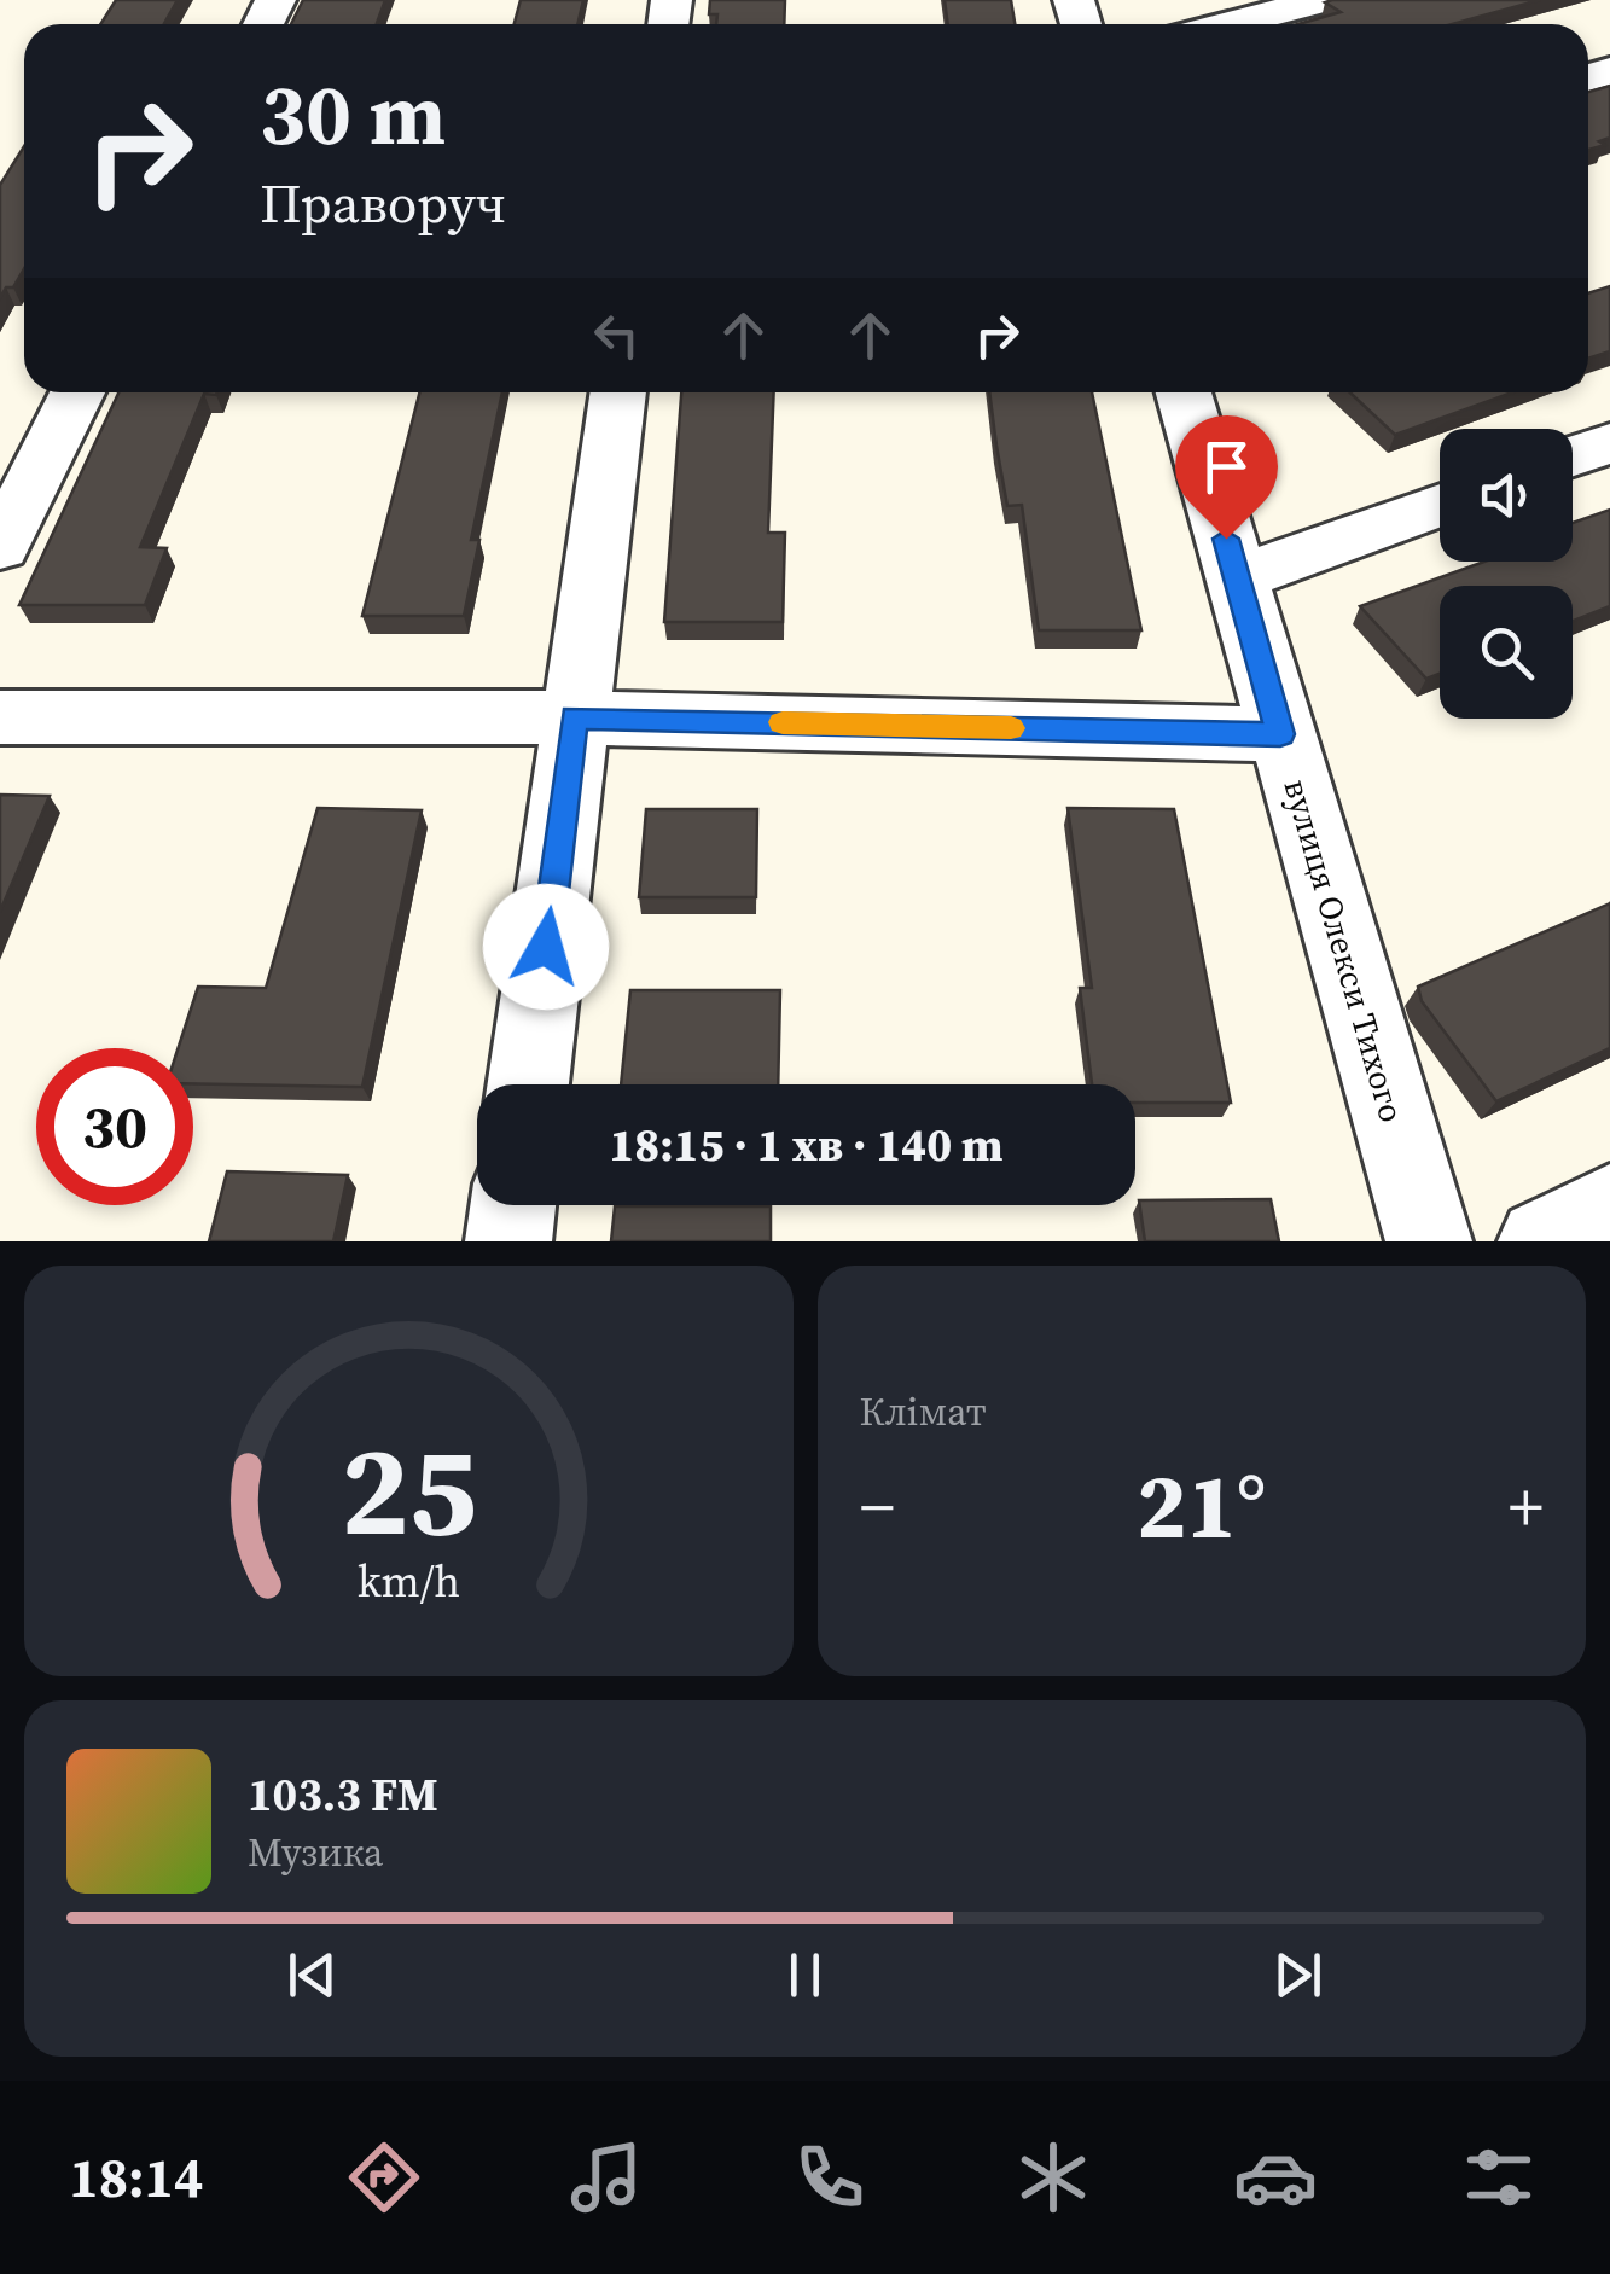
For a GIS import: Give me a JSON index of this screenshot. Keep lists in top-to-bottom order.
{
  "streets": {
    "street": ["вулиця Олекси Тихого"]
  },
  "page": {
    "turn": ["30 m", "Праворуч"],
    "limit": "30",
    "trip": "18:15 · 1 хв · 140 m",
    "tile": "Клімат",
    "heat": ["−", "21°", "+"],
    "song": ["103.3 FM", "Музика"],
    "tabs": "18:14",
    "gauge": ["25", "km/h"]
  }
}
